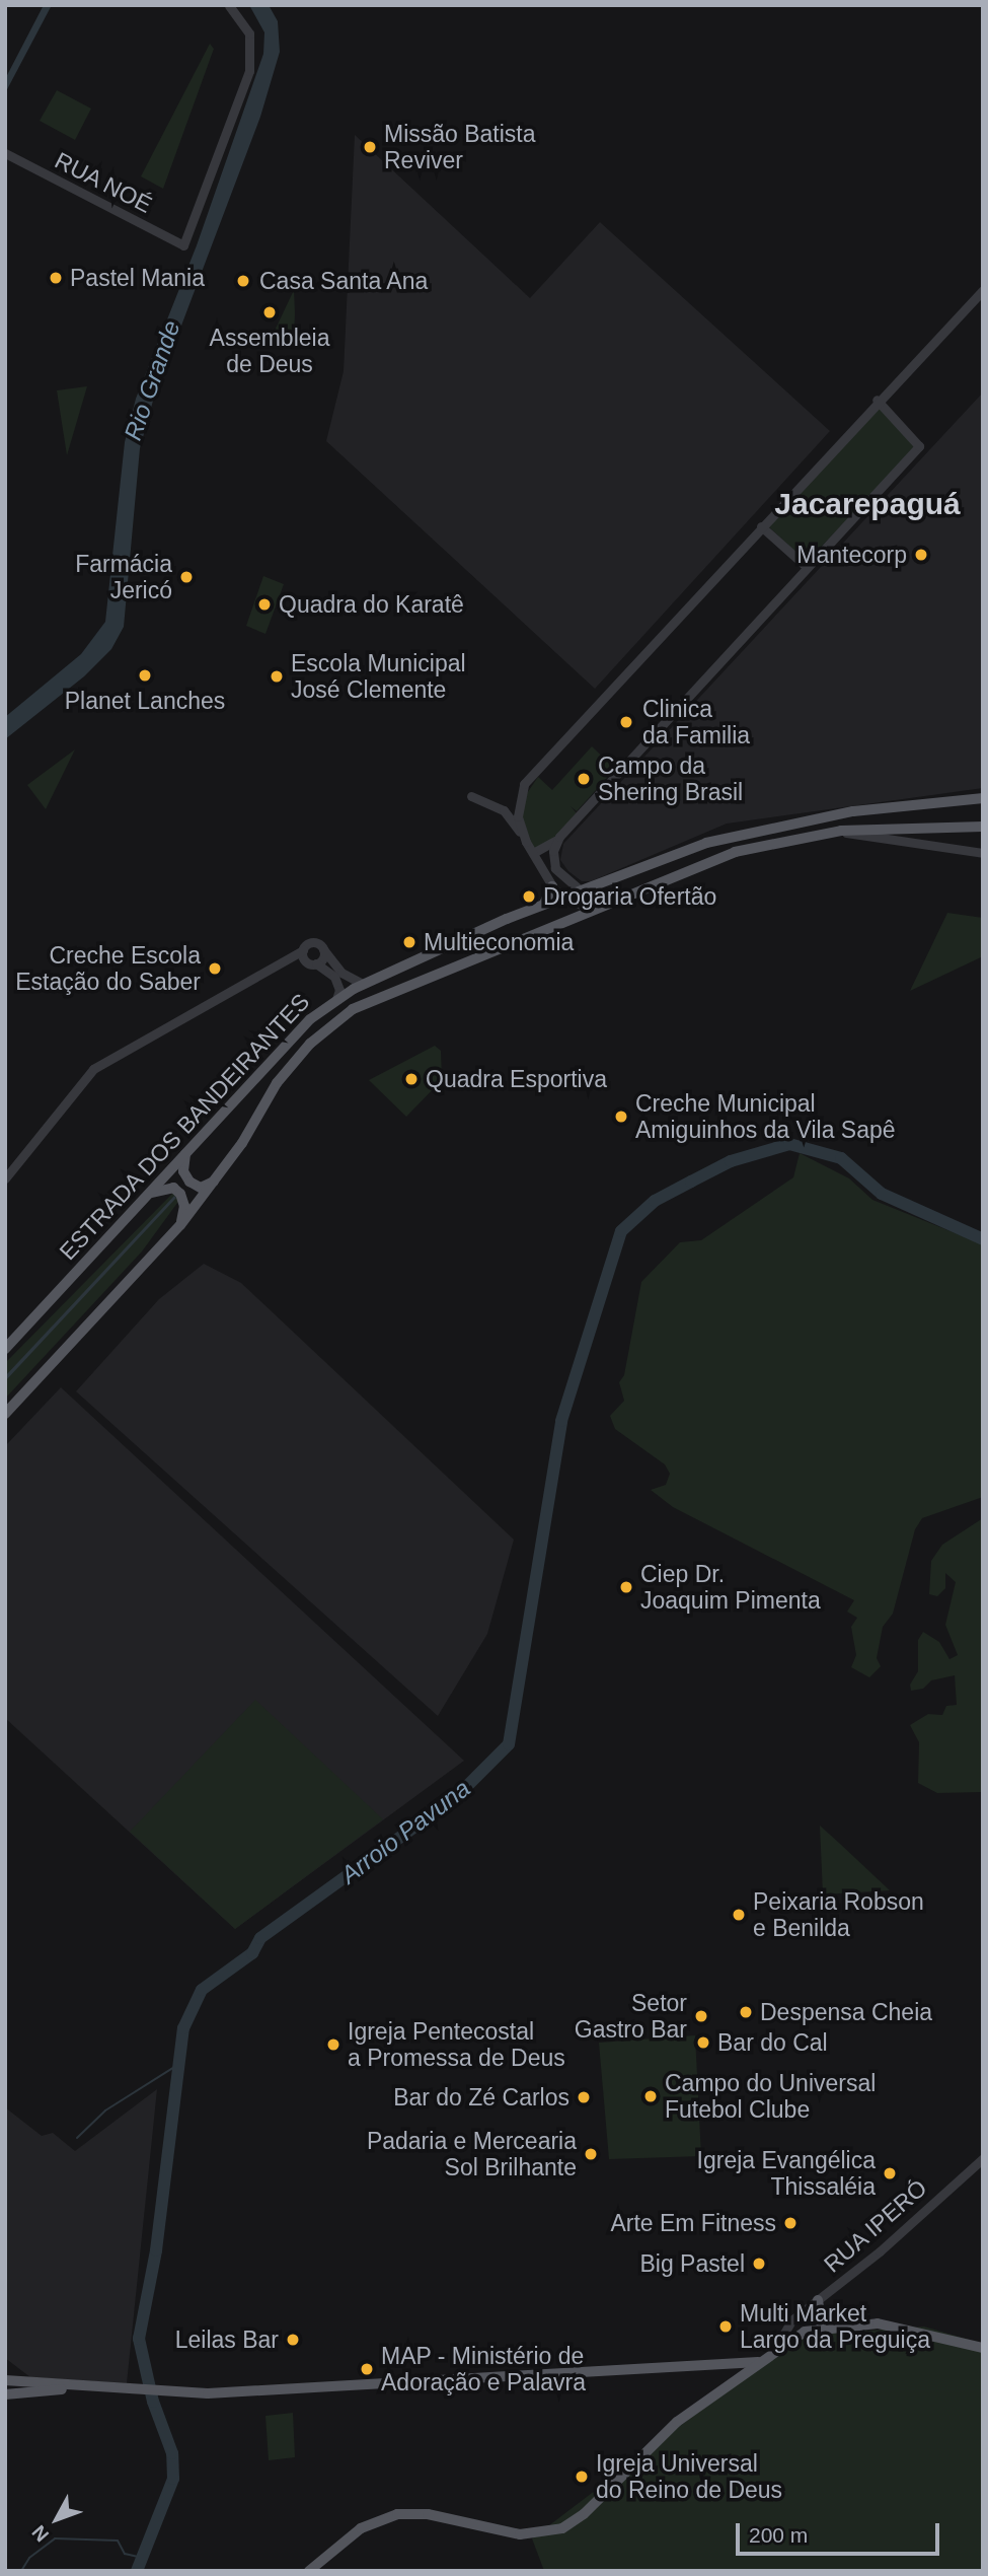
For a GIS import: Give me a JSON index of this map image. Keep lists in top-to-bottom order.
{
  "streets": {
    "main road": ["ESTRADA DOS BANDEIRANTES"],
    "street": ["RUA NOÉ", "RUA IPERÓ"]
  },
  "districts": ["Jacarepaguá"],
  "water": ["Rio Grande", "Arroio Pavuna"],
  "places": [
    "Missão Batista Reviver",
    "Pastel Mania",
    "Casa Santa Ana",
    "Assembleia de Deus",
    "Mantecorp",
    "Farmácia Jericó",
    "Quadra do Karatê",
    "Planet Lanches",
    "Escola Municipal José Clemente",
    "Clinica da Familia",
    "Campo da Shering Brasil",
    "Drogaria Ofertão",
    "Multieconomia",
    "Creche Escola Estação do Saber",
    "Quadra Esportiva",
    "Creche Municipal Amiguinhos da Vila Sapê",
    "Ciep Dr. Joaquim Pimenta",
    "Peixaria Robson e Benilda",
    "Despensa Cheia",
    "Setor Gastro Bar",
    "Bar do Cal",
    "Igreja Pentecostal a Promessa de Deus",
    "Campo do Universal Futebol Clube",
    "Bar do Zé Carlos",
    "Padaria e Mercearia Sol Brilhante",
    "Igreja Evangélica Thissaléia",
    "Arte Em Fitness",
    "Big Pastel",
    "Multi Market Largo da Preguiça",
    "Leilas Bar",
    "MAP - Ministério de Adoração e Palavra",
    "Igreja Universal do Reino de Deus"
  ],
  "scale_bar": "200 m",
  "north": "bottom left"
}
